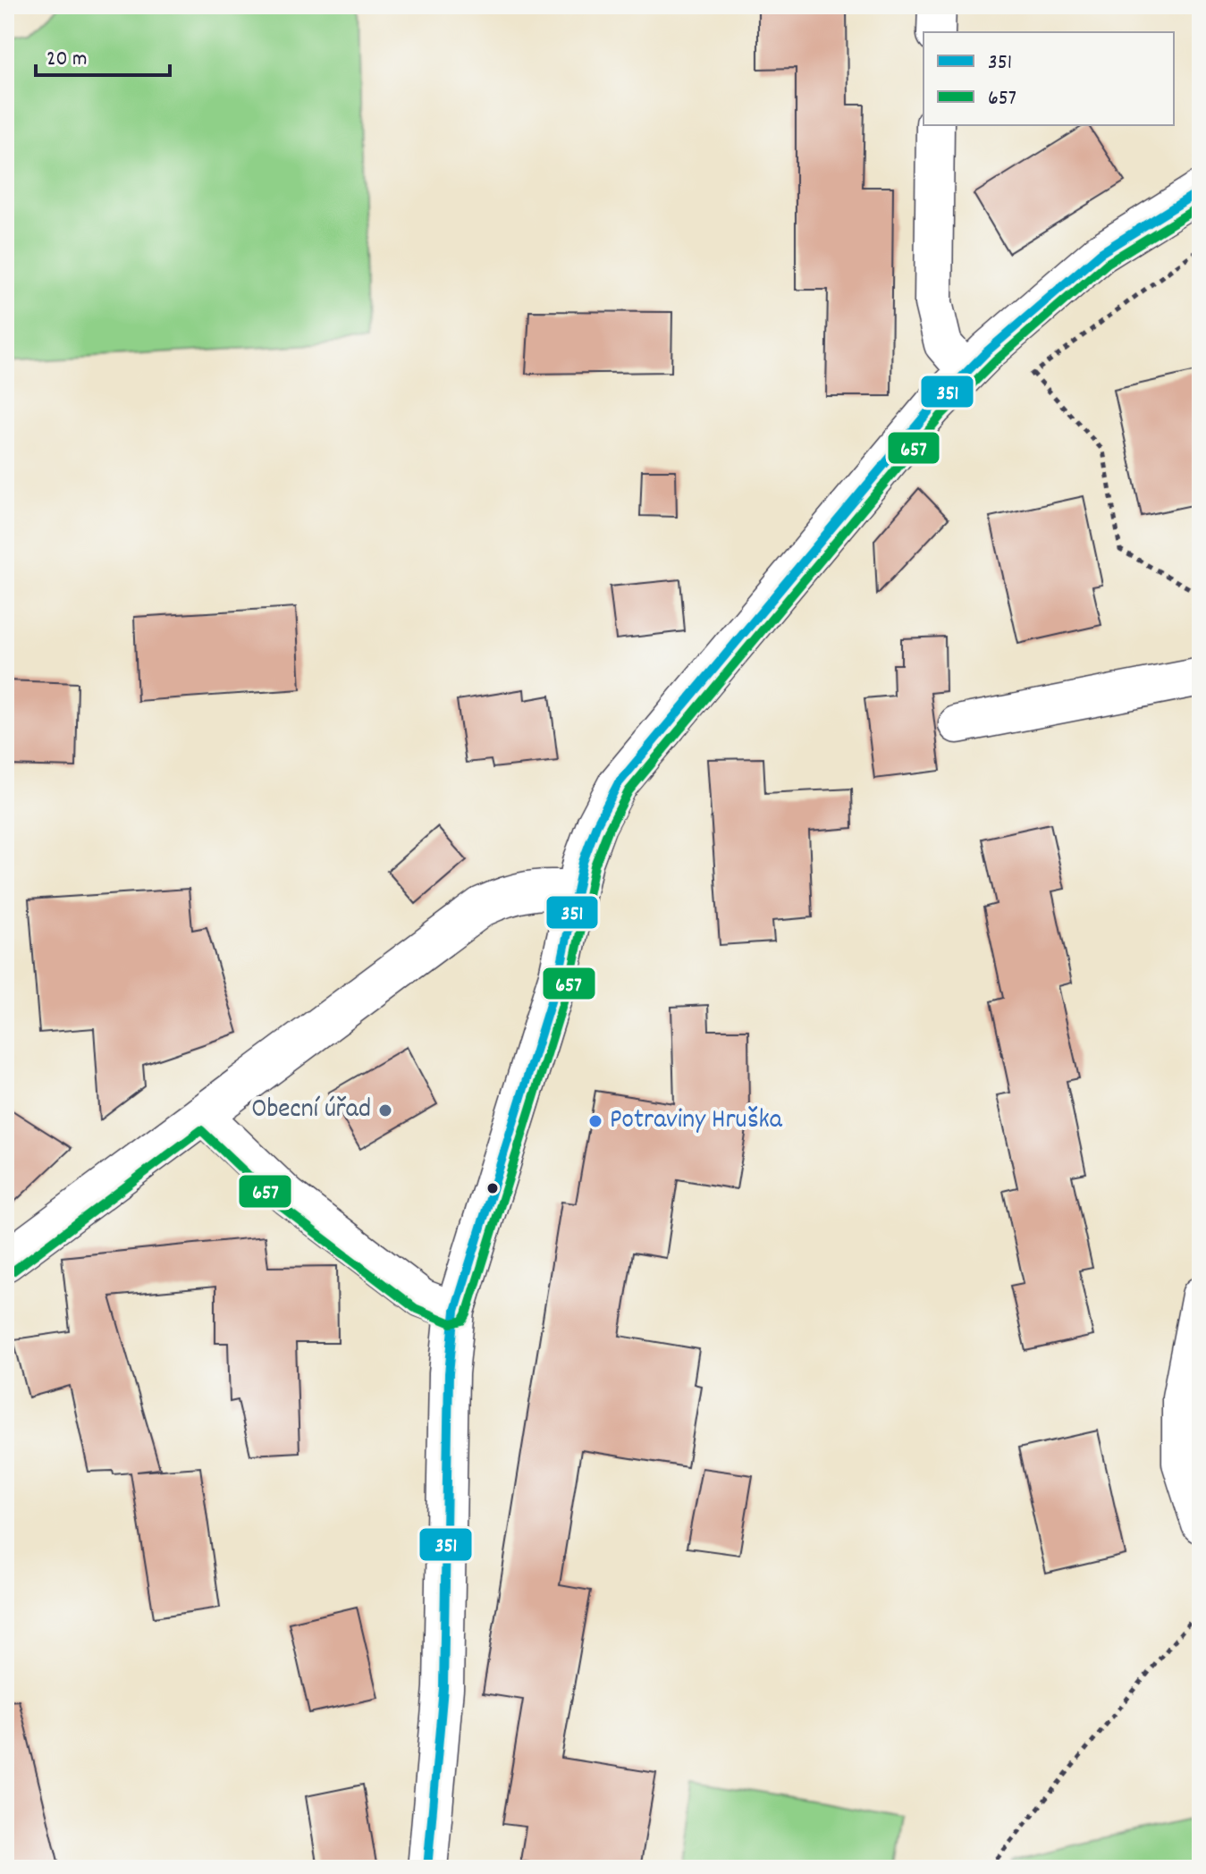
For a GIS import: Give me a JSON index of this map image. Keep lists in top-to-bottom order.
{
  "places": ["Obecní úřad", "Potraviny Hruška"],
  "lines": ["transit line 351", "transit line 657"],
  "legend": ["351", "657"],
  "scale_bar": "20 m"
}
